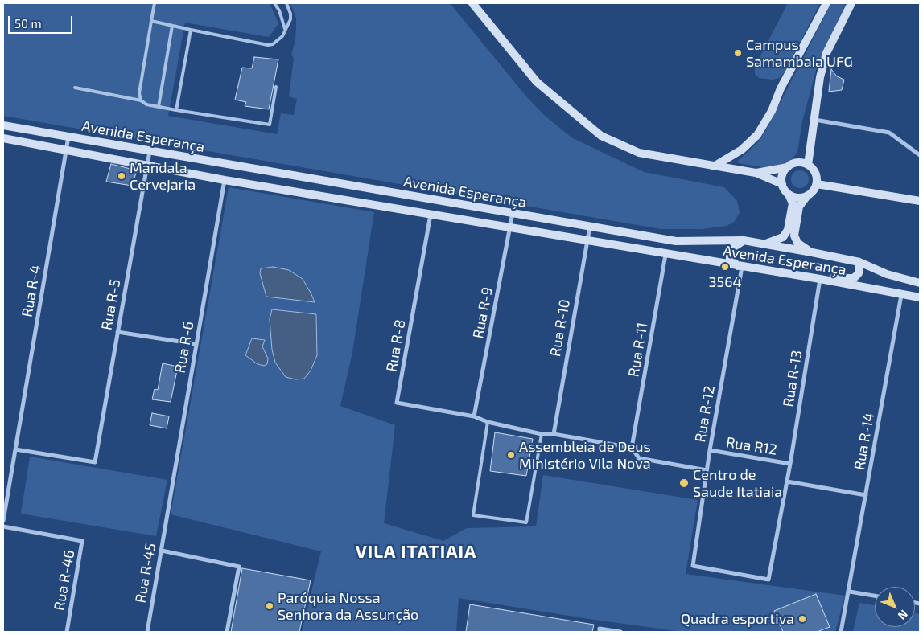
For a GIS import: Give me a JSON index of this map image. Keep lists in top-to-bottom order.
{
  "streets": {
    "main road": ["Avenida Esperança"],
    "street": [
      "Rua R-4",
      "Rua R-5",
      "Rua R-9",
      "Rua R-10",
      "Rua R-8",
      "Rua R-6",
      "Rua R-11",
      "Rua R-13",
      "Rua R-12",
      "Rua R-14",
      "Rua R12",
      "Rua R-45",
      "Rua R-46"
    ]
  },
  "crossings": [
    ["Avenida Esperança", "Rua R-4"],
    ["Avenida Esperança", "Rua R-5"],
    ["Avenida Esperança", "Rua R-9"],
    ["Avenida Esperança", "Rua R-10"],
    ["Avenida Esperança", "Rua R-8"],
    ["Avenida Esperança", "Rua R-6"],
    ["Avenida Esperança", "Rua R-11"],
    ["Avenida Esperança", "Rua R-13"],
    ["Avenida Esperança", "Rua R-12"],
    ["Avenida Esperança", "Rua R-14"],
    ["Rua R-4", "Rua R-5"],
    ["Rua R-9", "Rua R-8"],
    ["Rua R-6", "Rua R-45"],
    ["Rua R-13", "Rua R-12"],
    ["Rua R-13", "Rua R12"],
    ["Rua R-12", "Rua R12"]
  ],
  "districts": ["VILA ITATIAIA"],
  "places": [
    "Campus Samambaia UFG",
    "Mandala Cervejaria",
    "3564",
    "Assembleia de Deus Ministério Vila Nova",
    "Centro de Saude Itatiaia",
    "Paróquia Nossa Senhora da Assunção",
    "Quadra esportiva"
  ],
  "scale_bar": "50 m",
  "north": "bottom right"
}
